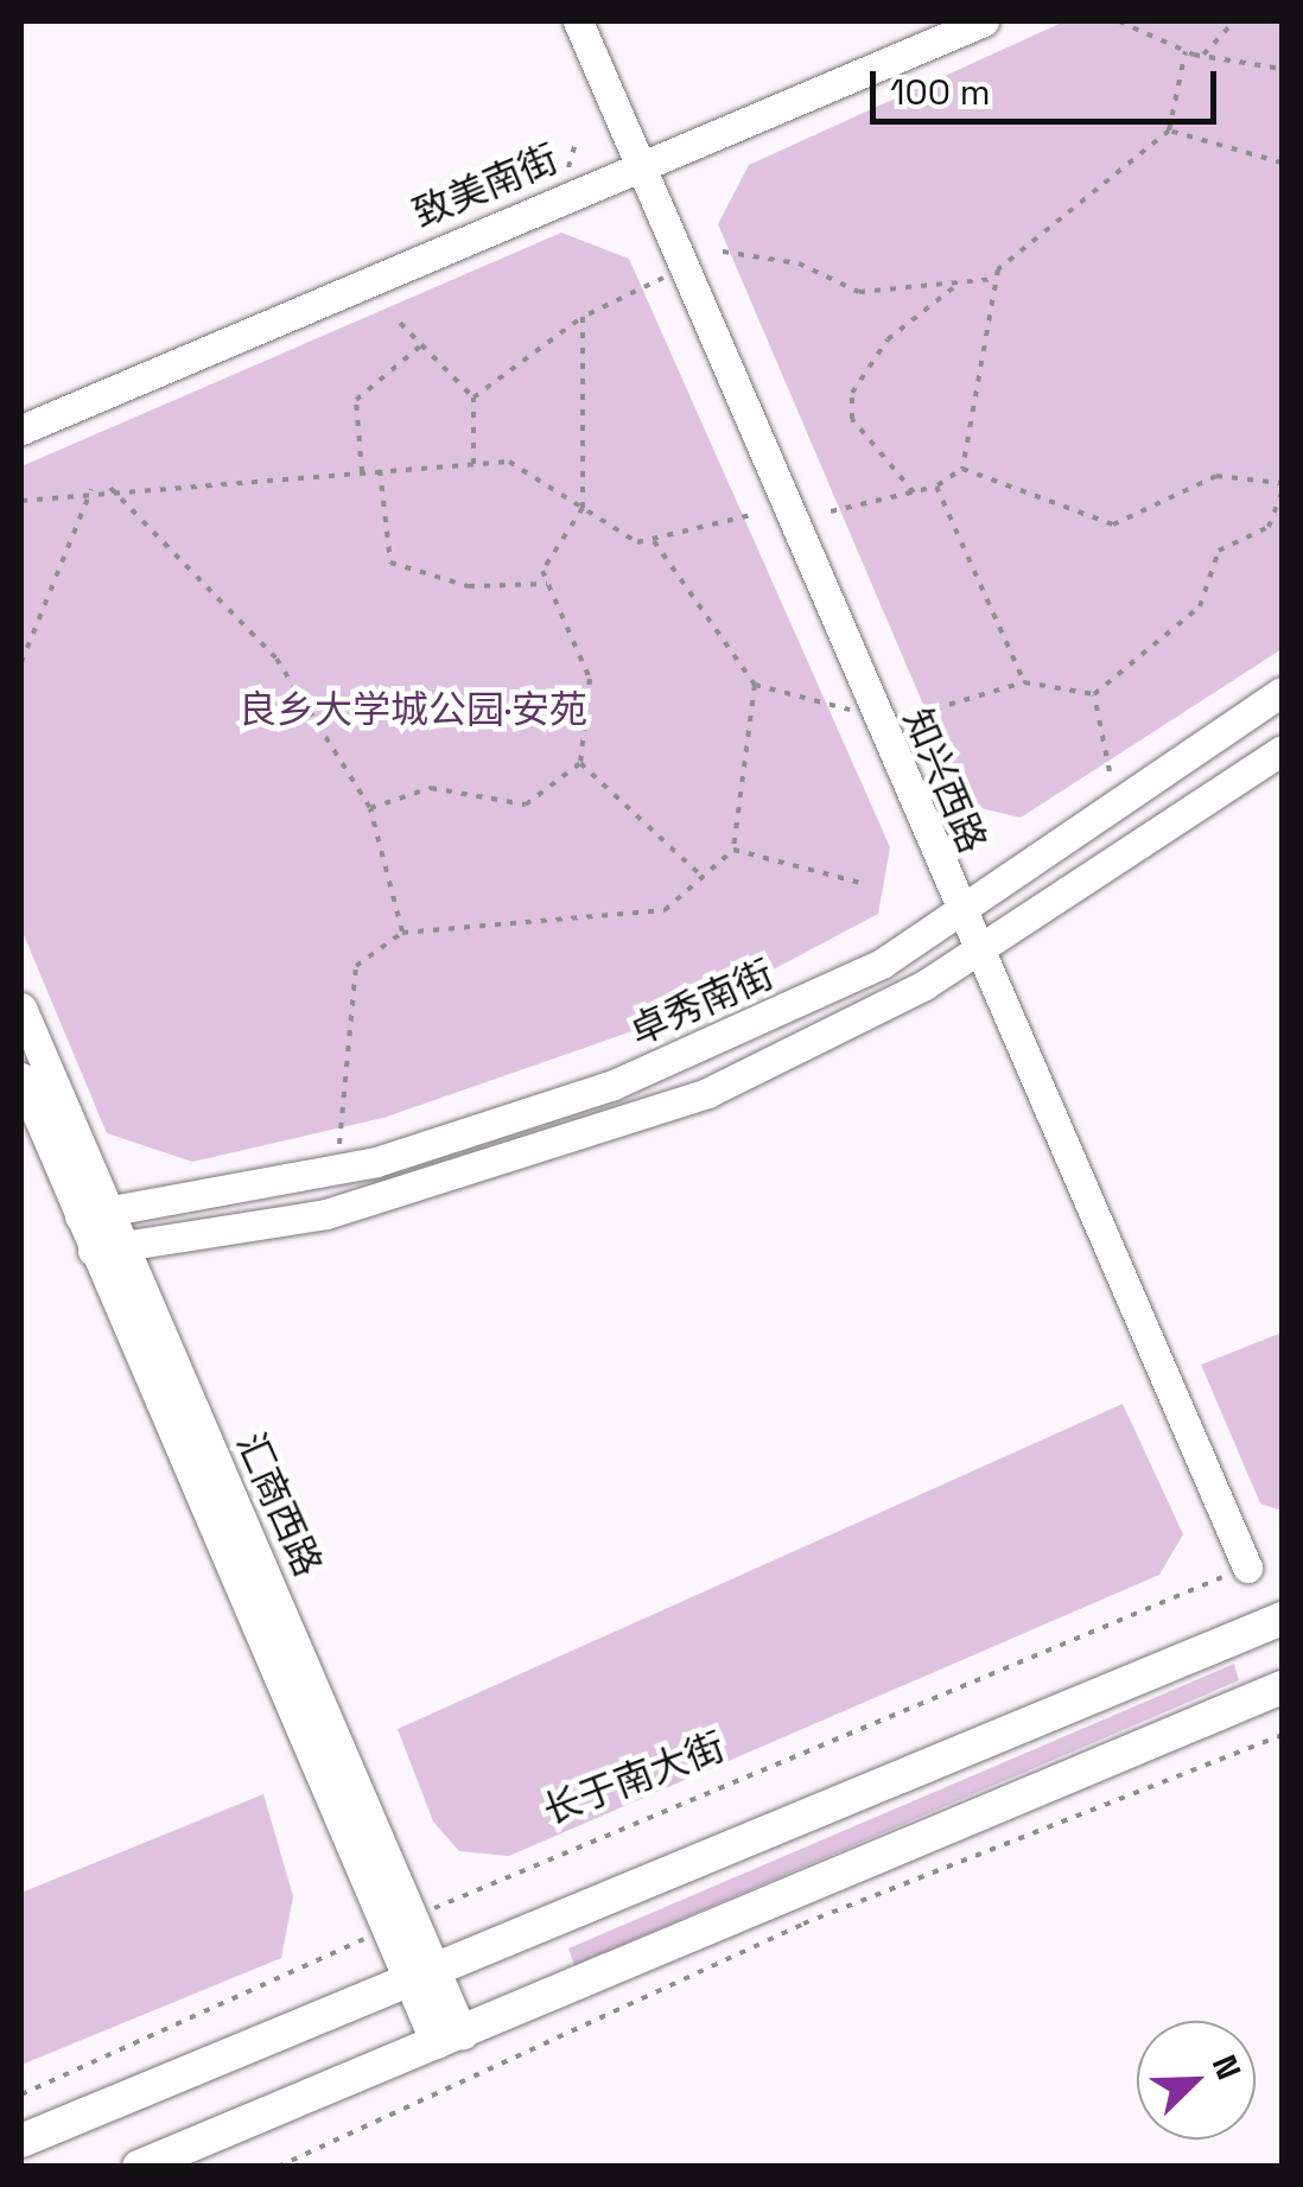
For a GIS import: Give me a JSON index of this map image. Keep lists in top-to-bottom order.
{
  "streets": {
    "street": [
      "致美南街",
      "知兴西路",
      "卓秀南街",
      "汇商西路"
    ],
    "path": ["长于南大街"]
  },
  "crossings": [
    ["致美南街", "知兴西路"],
    ["知兴西路", "卓秀南街"],
    ["知兴西路", "长于南大街"],
    ["卓秀南街", "汇商西路"],
    ["汇商西路", "长于南大街"]
  ],
  "parks": ["良乡大学城公园·安苑"],
  "scale_bar": "100 m",
  "north": "top right"
}
